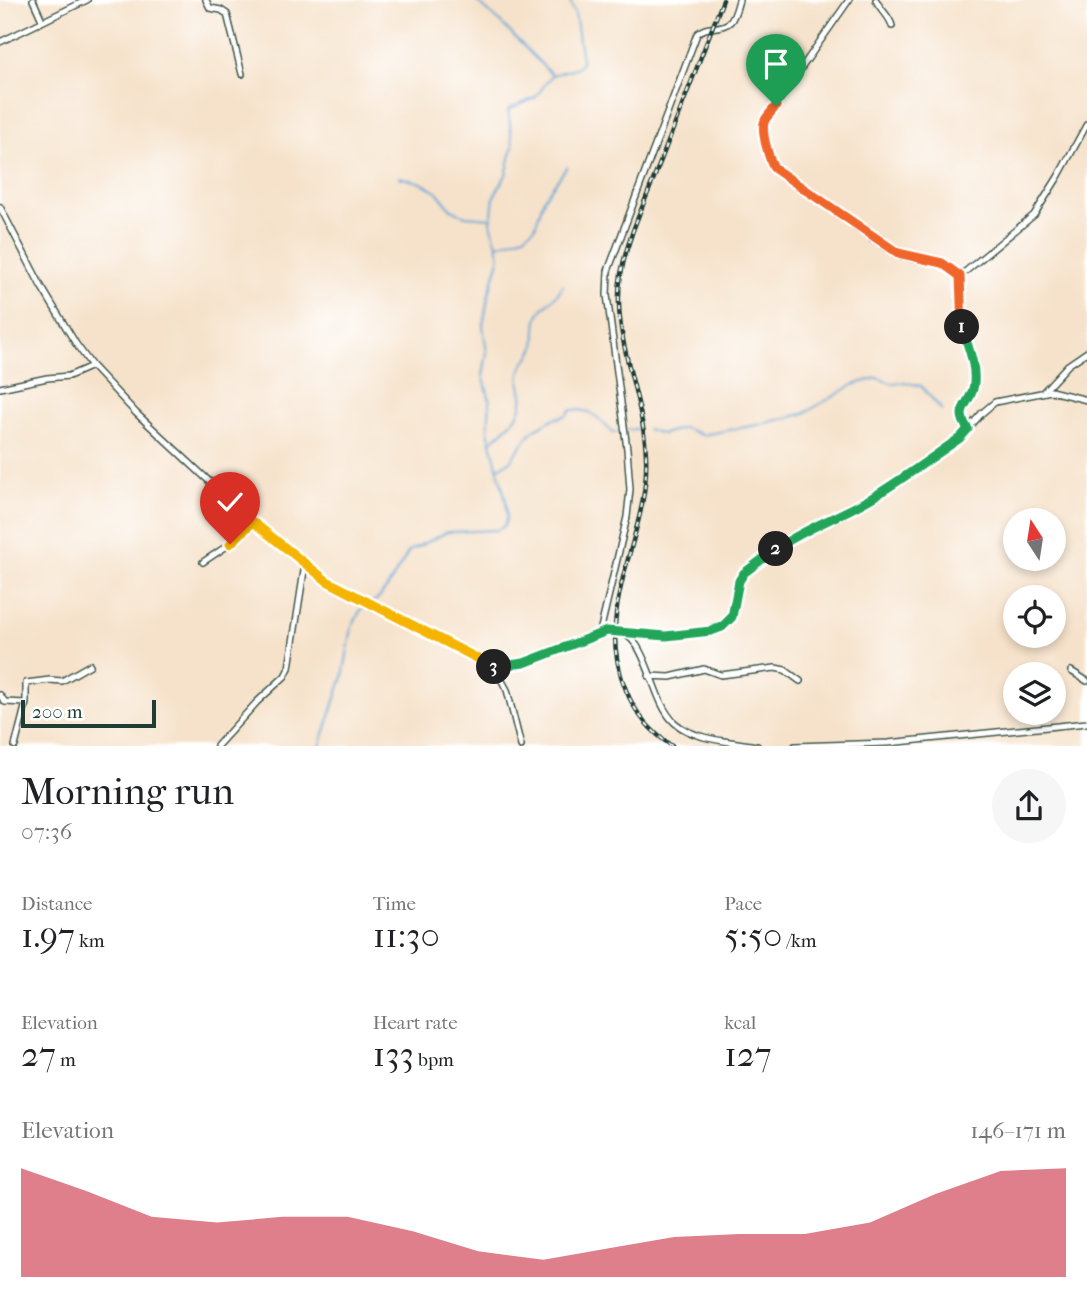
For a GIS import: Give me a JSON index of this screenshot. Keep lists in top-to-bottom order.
{
  "scale_bar": "200 m",
  "north": "top",
  "page": {
    "pins": ["1", "2", "3"],
    "scale": "200 m",
    "heading": ["Morning run", "07:36"],
    "stats": [
      ["Distance", "1.97 km"],
      ["Time", "11:30"],
      ["Pace", "5:50 /km"],
      ["Elevation", "27 m"],
      ["Heart rate", "133 bpm"],
      ["kcal", "127"]
    ],
    "chart": ["Elevation", "146–171 m"]
  }
}
